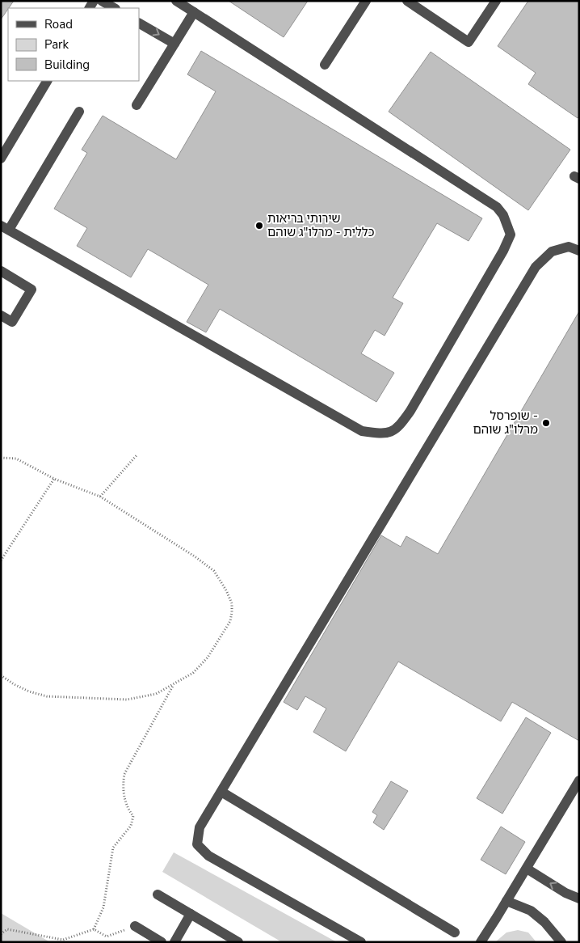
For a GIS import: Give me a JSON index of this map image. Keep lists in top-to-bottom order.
{
  "places": ["שירותי בריאות כללית - מרלו\"ג שוהם", "שופרסל - מרלו\"ג שוהם"],
  "legend": ["Road", "Park", "Building"]
}
